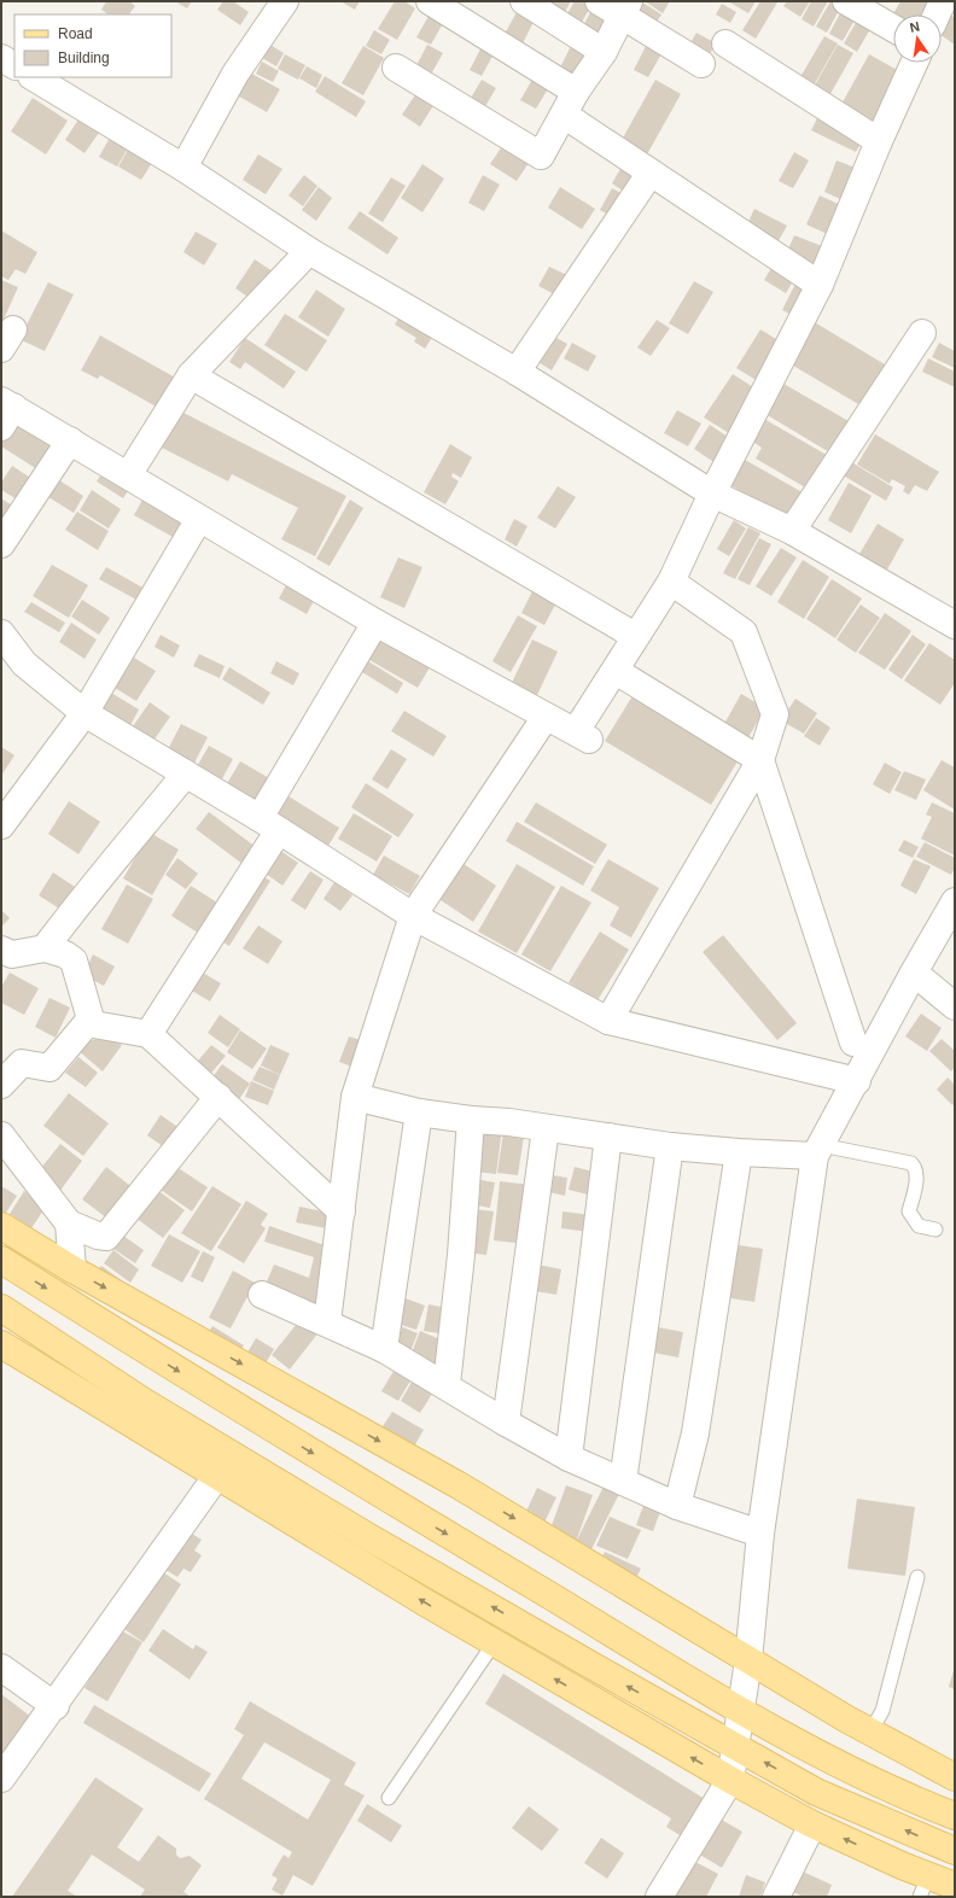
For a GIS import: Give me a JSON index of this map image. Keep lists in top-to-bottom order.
{
  "legend": ["Road", "Building"],
  "north": "top"
}
